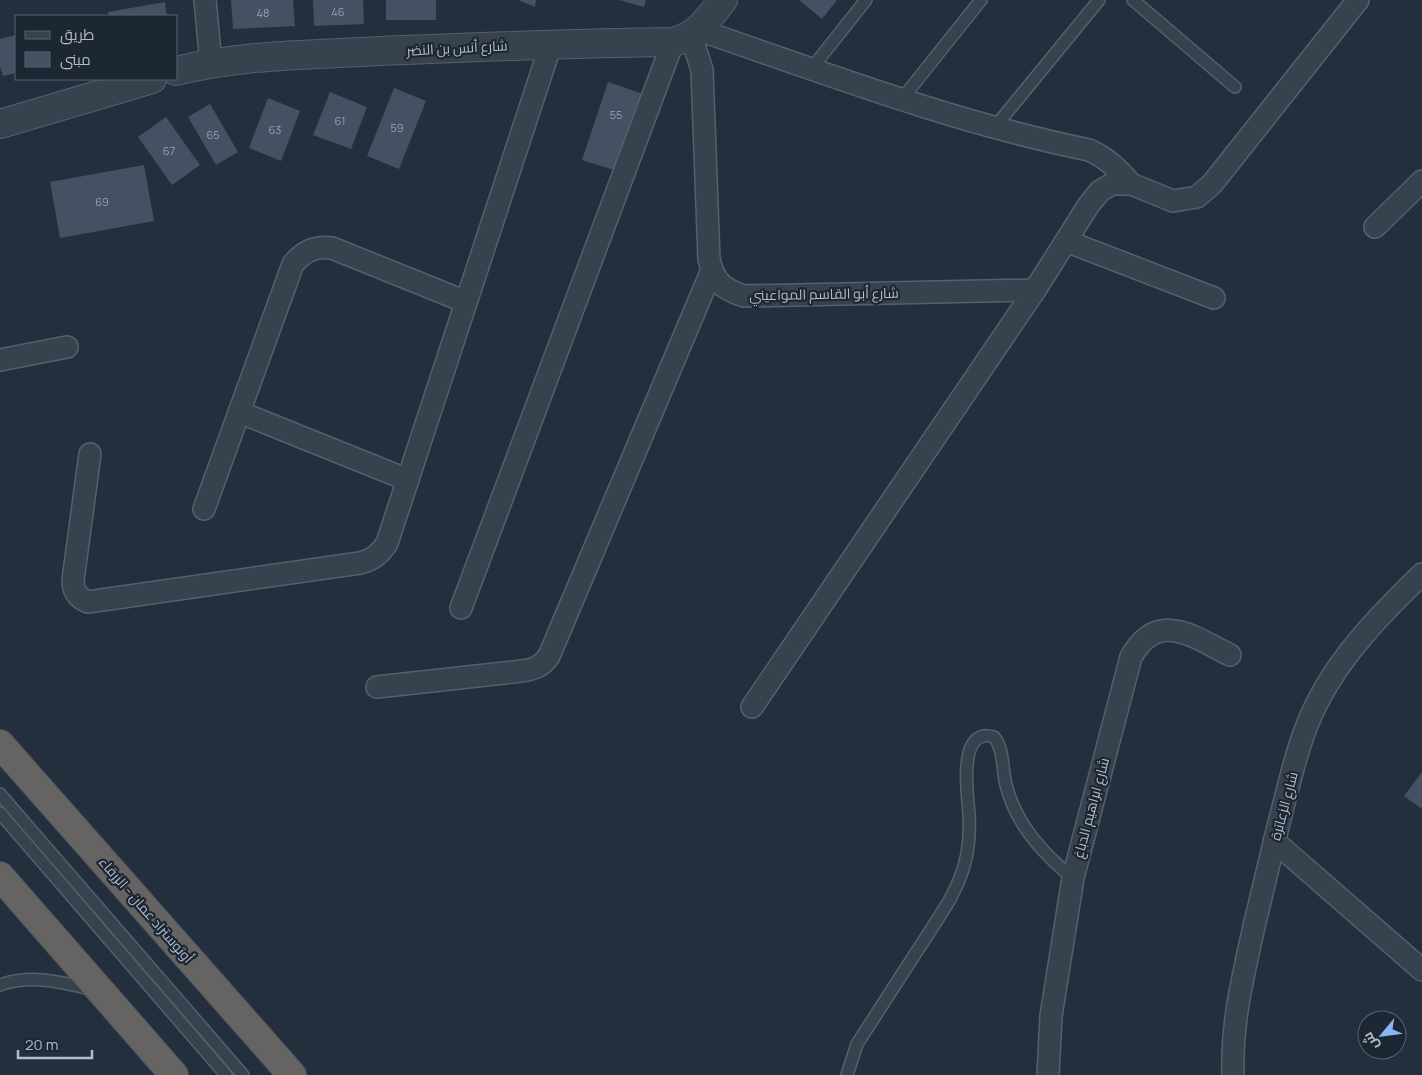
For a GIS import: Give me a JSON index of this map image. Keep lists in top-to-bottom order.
{
  "streets": {
    "highway": ["أوتوستراد عمان - الزرقاء"],
    "street": [
      "شارع أنس بن النضر",
      "شارع أبو القاسم المواعيني",
      "شارع الزعاترة",
      "شارع ابراهيم الدباغ"
    ]
  },
  "crossings": [
    ["شارع أنس بن النضر", "شارع أبو القاسم المواعيني"]
  ],
  "house_numbers": [
    "46",
    "48",
    "55",
    "61",
    "59",
    "63",
    "65",
    "67",
    "69"
  ],
  "legend": ["طريق", "مبنى"],
  "scale_bar": "20 m",
  "north": "bottom left"
}
